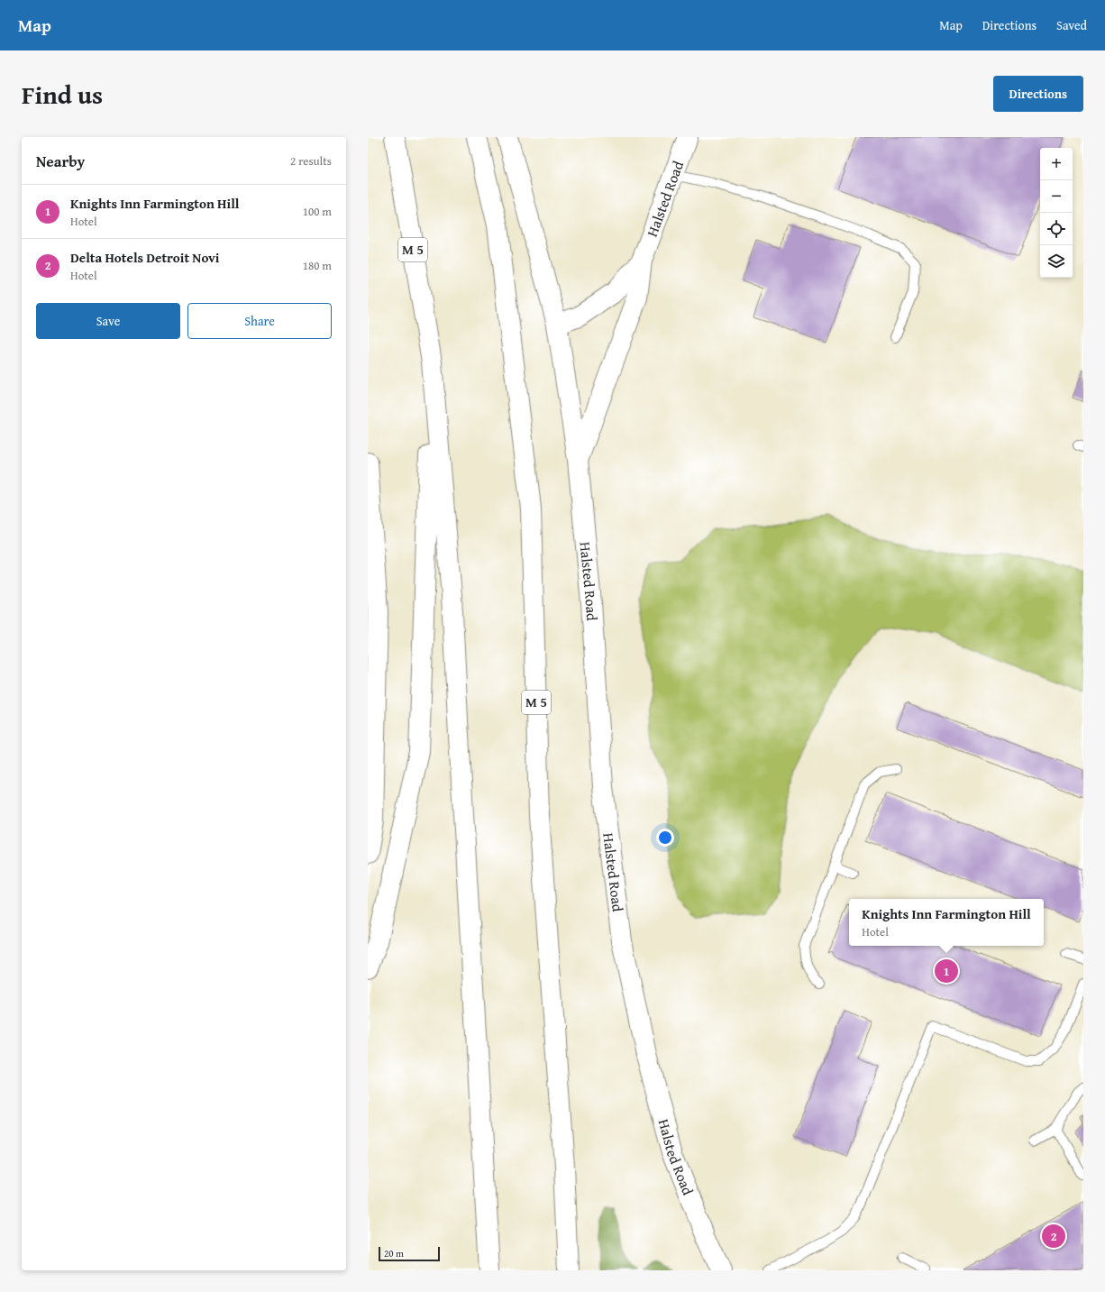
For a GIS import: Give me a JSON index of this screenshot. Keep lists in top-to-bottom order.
{
  "streets": {
    "main road": ["Halsted Road", "M 5"]
  },
  "scale_bar": "20 m",
  "page": {
    "header": "Map",
    "nav": ["Map", "Directions", "Saved"],
    "title": "Find us",
    "buttons": [
      "Directions",
      ["Save", "Share"]
    ],
    "heading": ["Nearby", "2 results"],
    "map_buttons": ["+", "−"],
    "list": [
      {
        "mark": "1",
        "name": "Knights Inn Farmington Hill",
        "note": "Hotel",
        "value": "100 m"
      },
      {
        "mark": "2",
        "name": "Delta Hotels Detroit Novi",
        "note": "Hotel",
        "value": "180 m"
      }
    ],
    "popup": ["Knights Inn Farmington Hill", "Hotel"],
    "pins": ["1", "2"],
    "scale": "20 m"
  }
}
